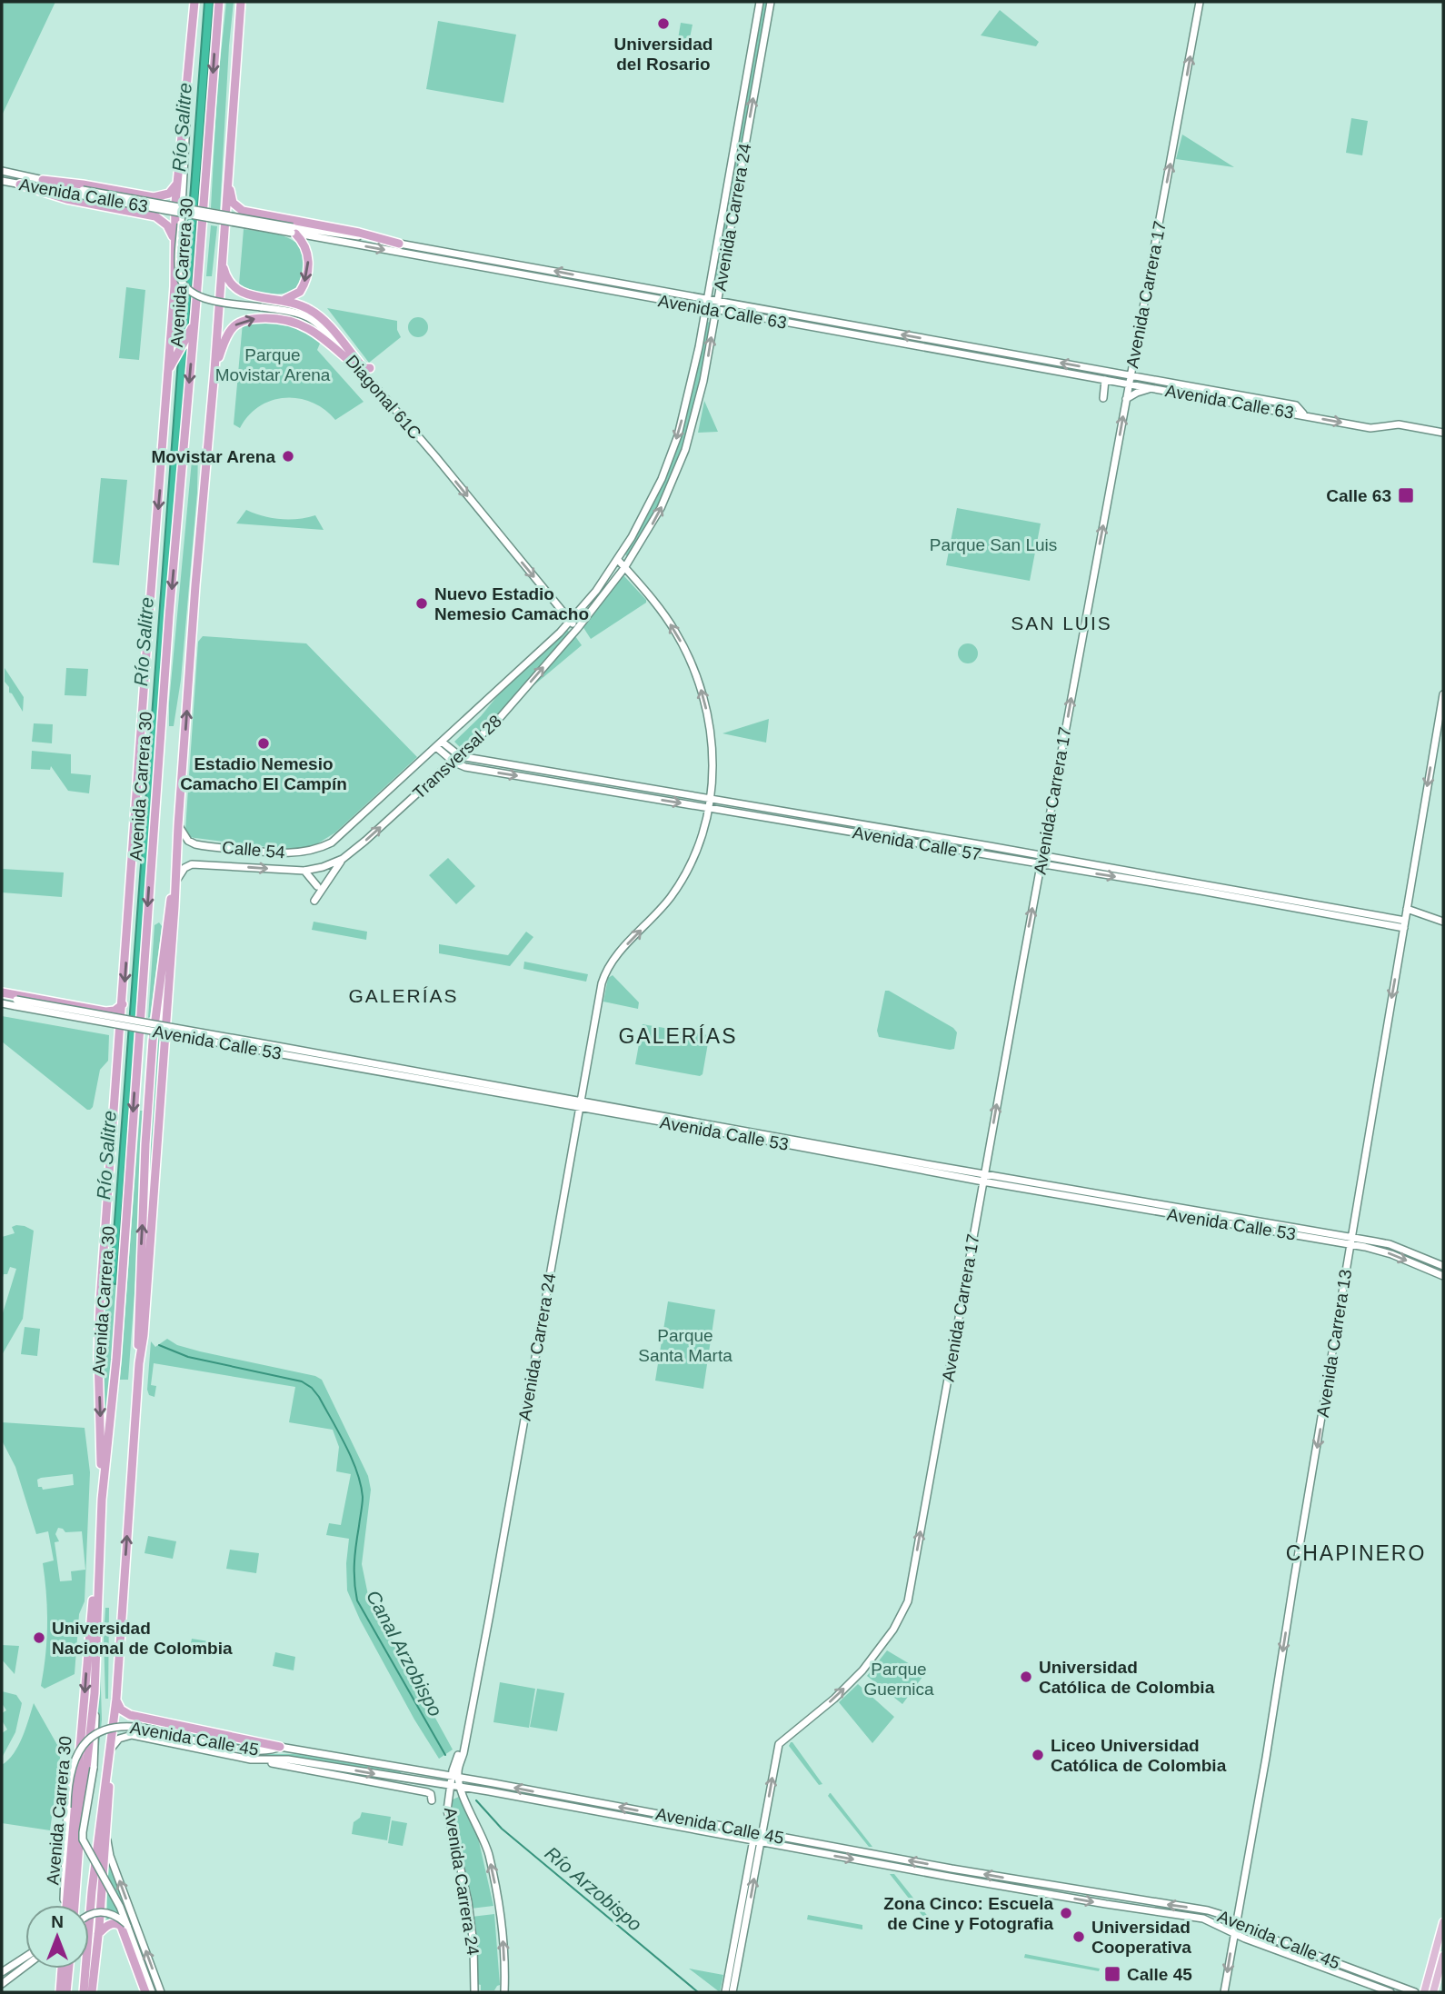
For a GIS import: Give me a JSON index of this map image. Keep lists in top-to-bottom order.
{
  "streets": {
    "highway": ["Avenida Carrera 30"],
    "main road": [
      "Avenida Calle 63",
      "Avenida Carrera 24",
      "Avenida Carrera 17",
      "Diagonal 61C",
      "Transversal 28",
      "Avenida Calle 57",
      "Calle 54",
      "Avenida Calle 53",
      "Avenida Carrera 13",
      "Avenida Calle 45"
    ]
  },
  "crossings": [
    ["Avenida Calle 63", "Avenida Carrera 24"],
    ["Avenida Calle 63", "Avenida Carrera 17"],
    ["Avenida Carrera 24", "Diagonal 61C"],
    ["Avenida Carrera 24", "Transversal 28"],
    ["Avenida Carrera 24", "Avenida Calle 57"],
    ["Avenida Carrera 24", "Avenida Calle 53"],
    ["Avenida Carrera 24", "Avenida Calle 45"],
    ["Avenida Carrera 30", "Diagonal 61C"],
    ["Avenida Carrera 30", "Avenida Calle 45"],
    ["Avenida Carrera 17", "Avenida Calle 57"],
    ["Avenida Carrera 17", "Avenida Calle 53"],
    ["Avenida Carrera 17", "Avenida Calle 45"],
    ["Diagonal 61C", "Transversal 28"],
    ["Transversal 28", "Avenida Calle 57"],
    ["Transversal 28", "Calle 54"],
    ["Avenida Calle 57", "Avenida Carrera 13"],
    ["Avenida Calle 53", "Avenida Carrera 13"],
    ["Avenida Carrera 13", "Avenida Calle 45"]
  ],
  "one_way": ["Avenida Carrera 17", "Diagonal 61C", "Avenida Carrera 13"],
  "districts": [
    "SAN LUIS",
    "GALERÍAS",
    "GALERÍAS",
    "CHAPINERO"
  ],
  "water": ["Río Salitre", "Canal Arzobispo", "Río Arzobispo"],
  "parks": [
    "Parque Movistar Arena",
    "Parque San Luis",
    "Parque Santa Marta",
    "Parque Guernica"
  ],
  "places": {
    "other": [
      "Universidad del Rosario",
      "Movistar Arena",
      "Nuevo Estadio Nemesio Camacho",
      "Estadio Nemesio Camacho El Campín",
      "Universidad Nacional de Colombia",
      "Universidad Católica de Colombia",
      "Liceo Universidad Católica de Colombia",
      "Zona Cinco: Escuela de Cine y Fotografia",
      "Universidad Cooperativa"
    ],
    "transit": ["Calle 63", "Calle 45"]
  },
  "north": "top"
}
